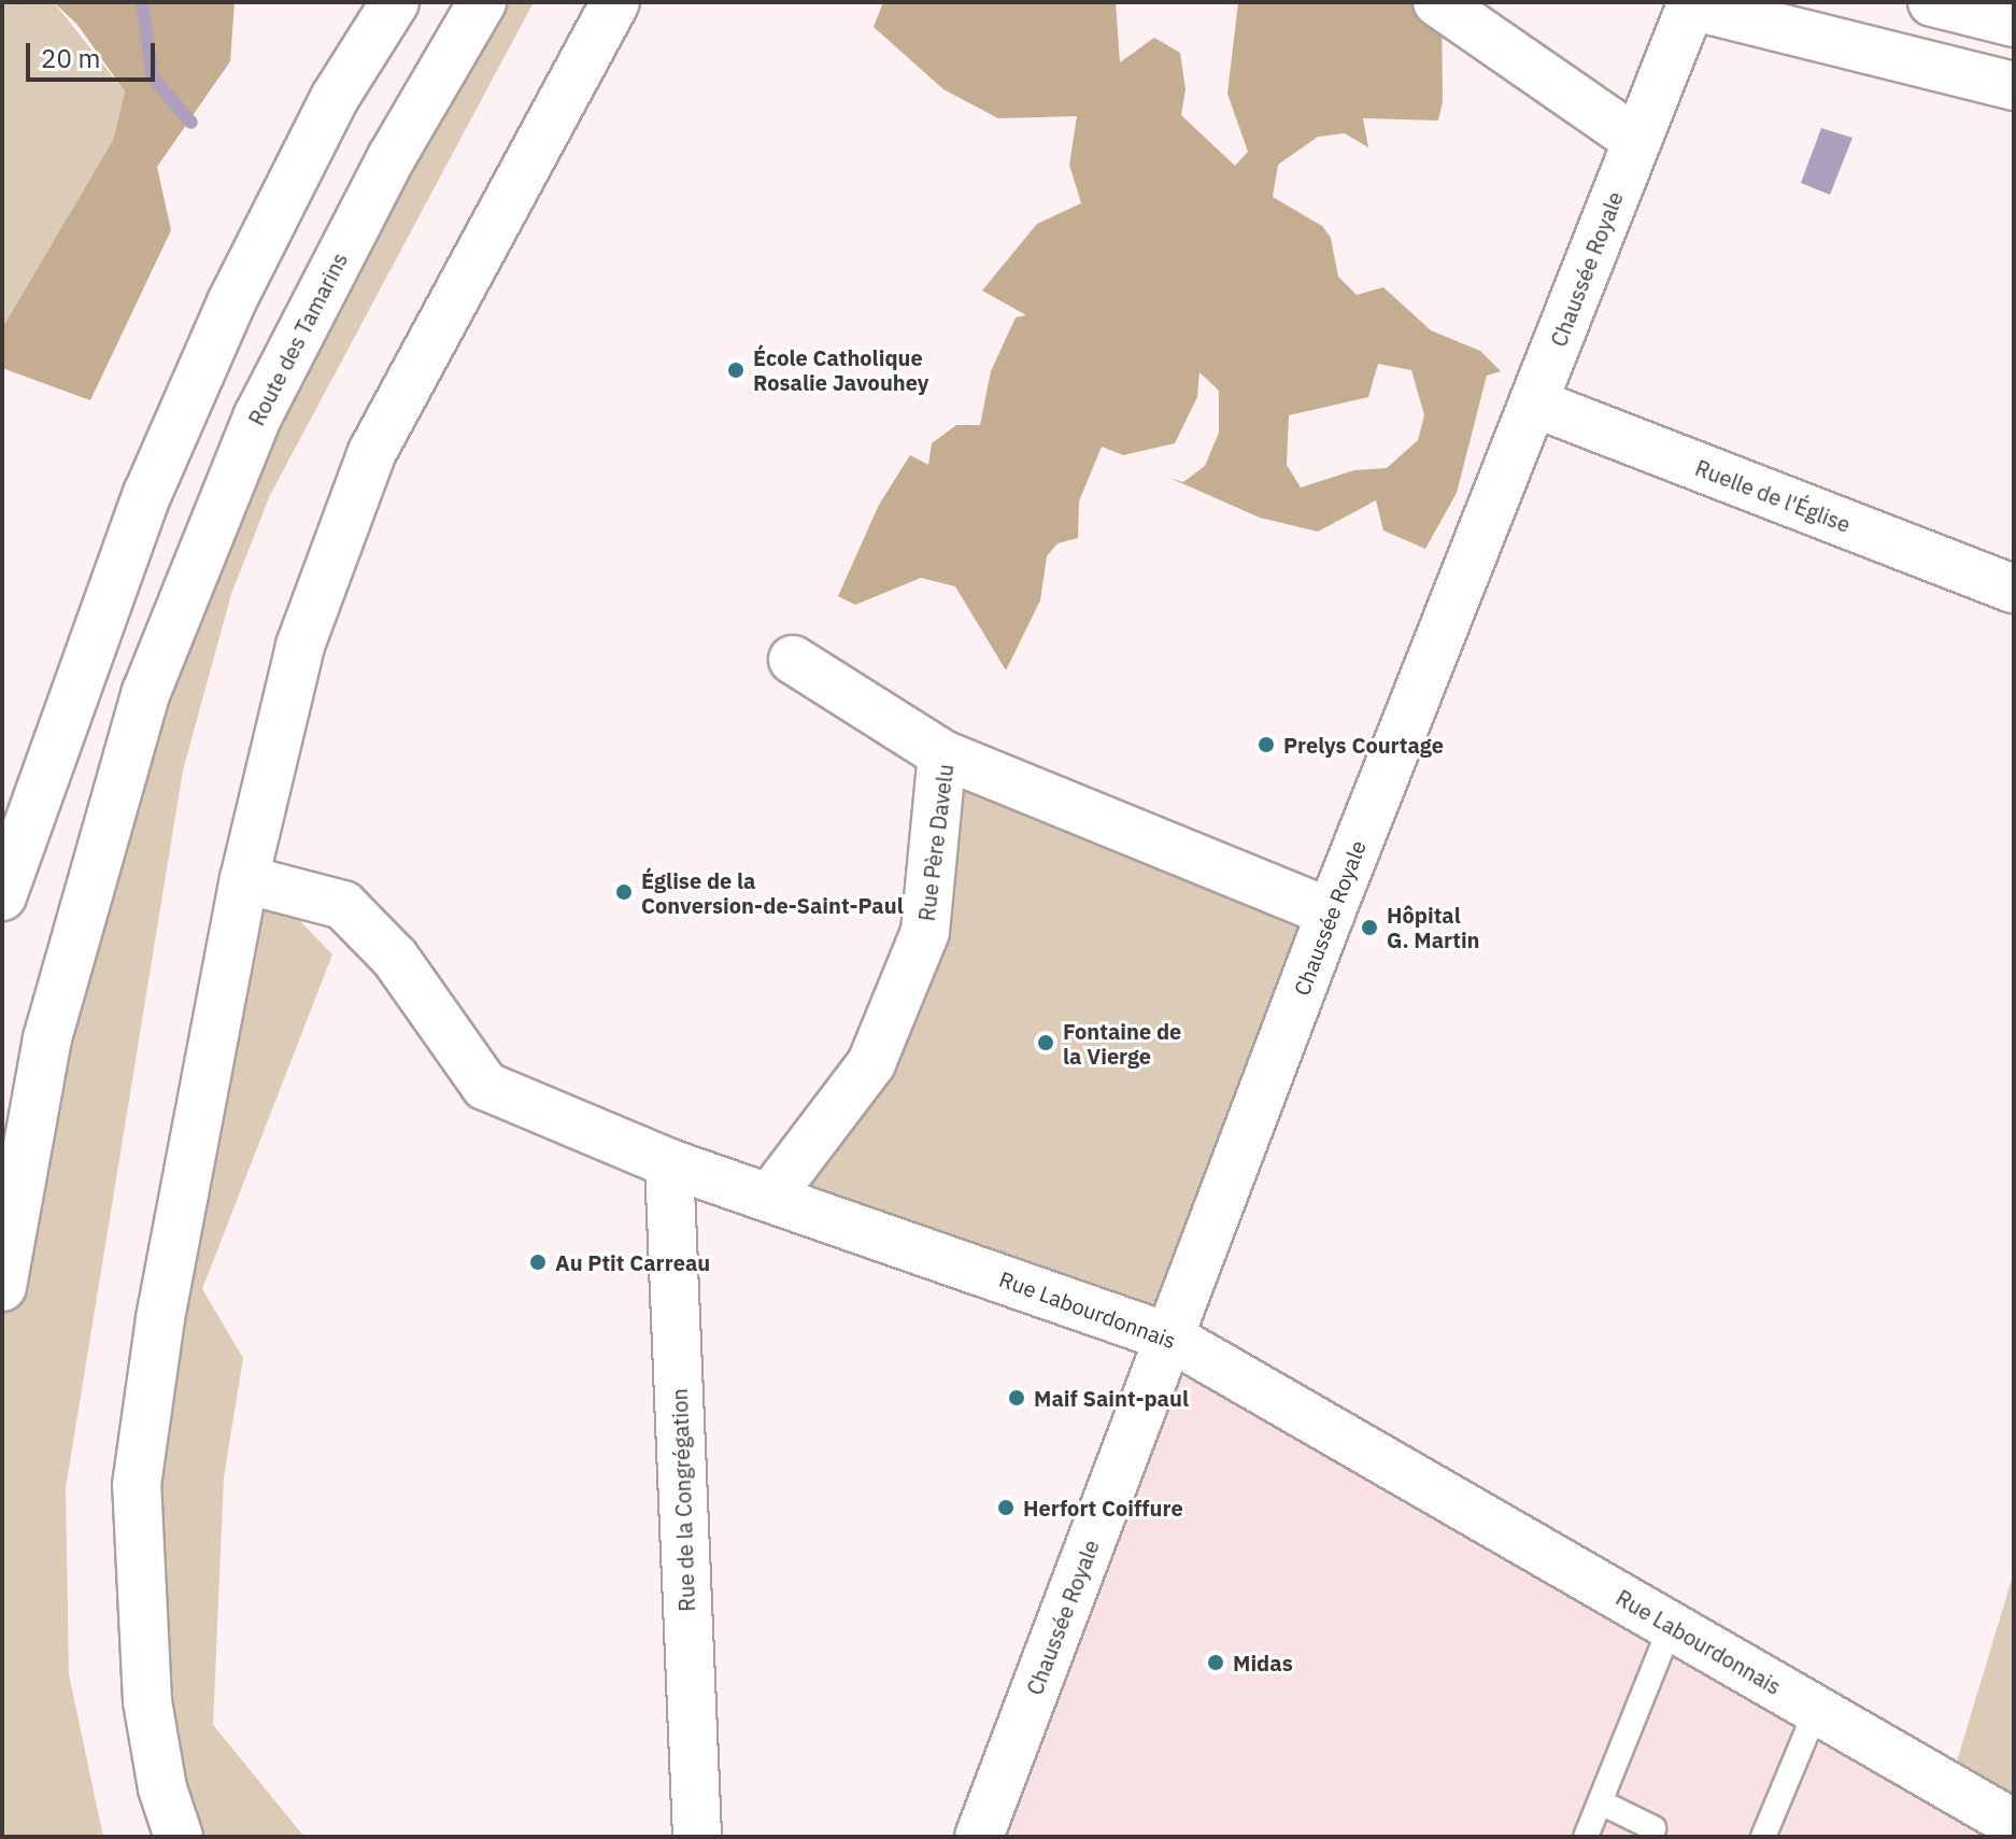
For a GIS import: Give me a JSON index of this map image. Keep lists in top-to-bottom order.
{
  "streets": {
    "main road": [
      "Chaussée Royale",
      "Route des Tamarins",
      "Ruelle de l'Église",
      "Rue Père Davelu",
      "Rue Labourdonnais",
      "Rue de la Congrégation"
    ]
  },
  "crossings": [
    ["Chaussée Royale", "Ruelle de l'Église"],
    ["Chaussée Royale", "Rue Père Davelu"],
    ["Chaussée Royale", "Rue Labourdonnais"],
    ["Rue Père Davelu", "Rue Labourdonnais"],
    ["Rue Labourdonnais", "Rue de la Congrégation"]
  ],
  "places": [
    "École Catholique Rosalie Javouhey",
    "Prelys Courtage",
    "Église de la Conversion-de-Saint-Paul",
    "Hôpital G. Martin",
    "Fontaine de la Vierge",
    "Au Ptit Carreau",
    "Maif Saint-paul",
    "Herfort Coiffure",
    "Midas"
  ],
  "scale_bar": "20 m"
}
